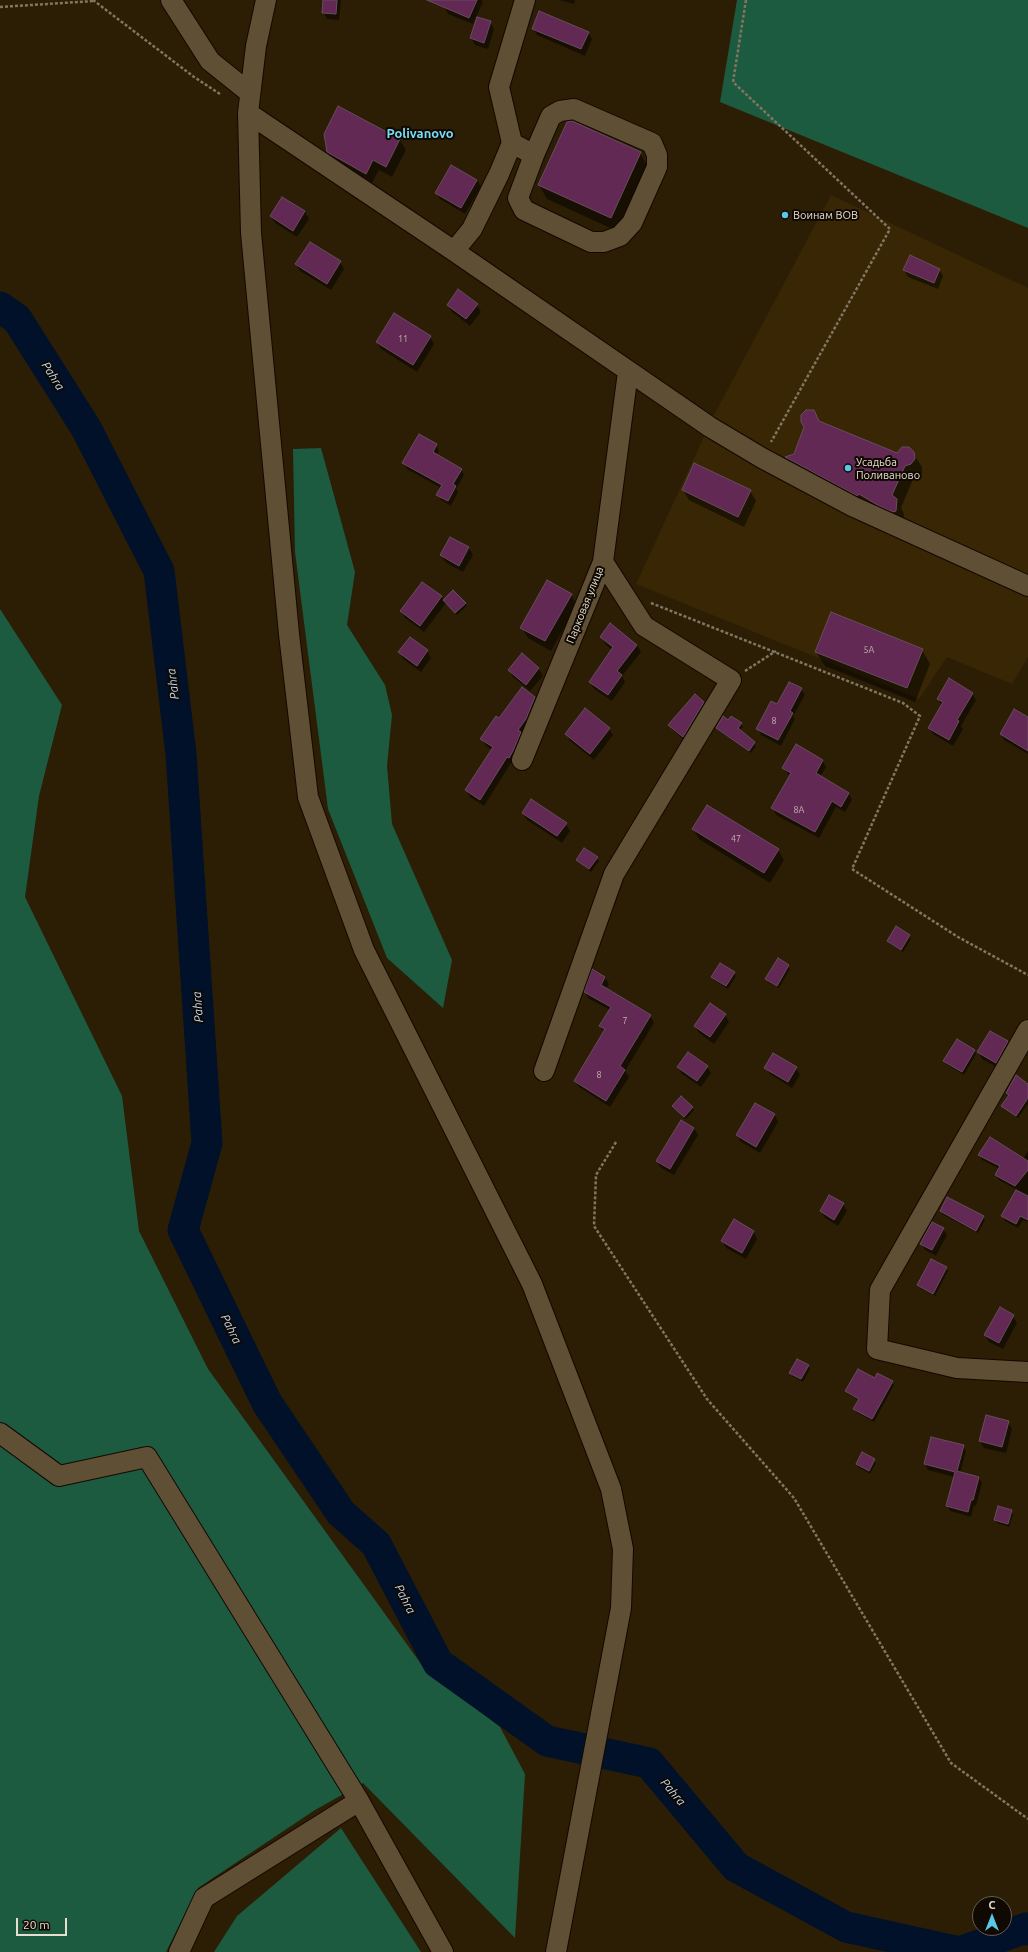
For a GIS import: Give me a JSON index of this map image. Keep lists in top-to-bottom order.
{
  "streets": {
    "street": ["Парковая улица"]
  },
  "districts": ["Polivanovo"],
  "water": ["Pahra"],
  "places": ["Воинам ВОВ", "Усадьба Поливаново"],
  "house_numbers": [
    "11",
    "5А",
    "8",
    "8А",
    "47",
    "7",
    "8"
  ],
  "scale_bar": "20 m",
  "north": "top"
}
